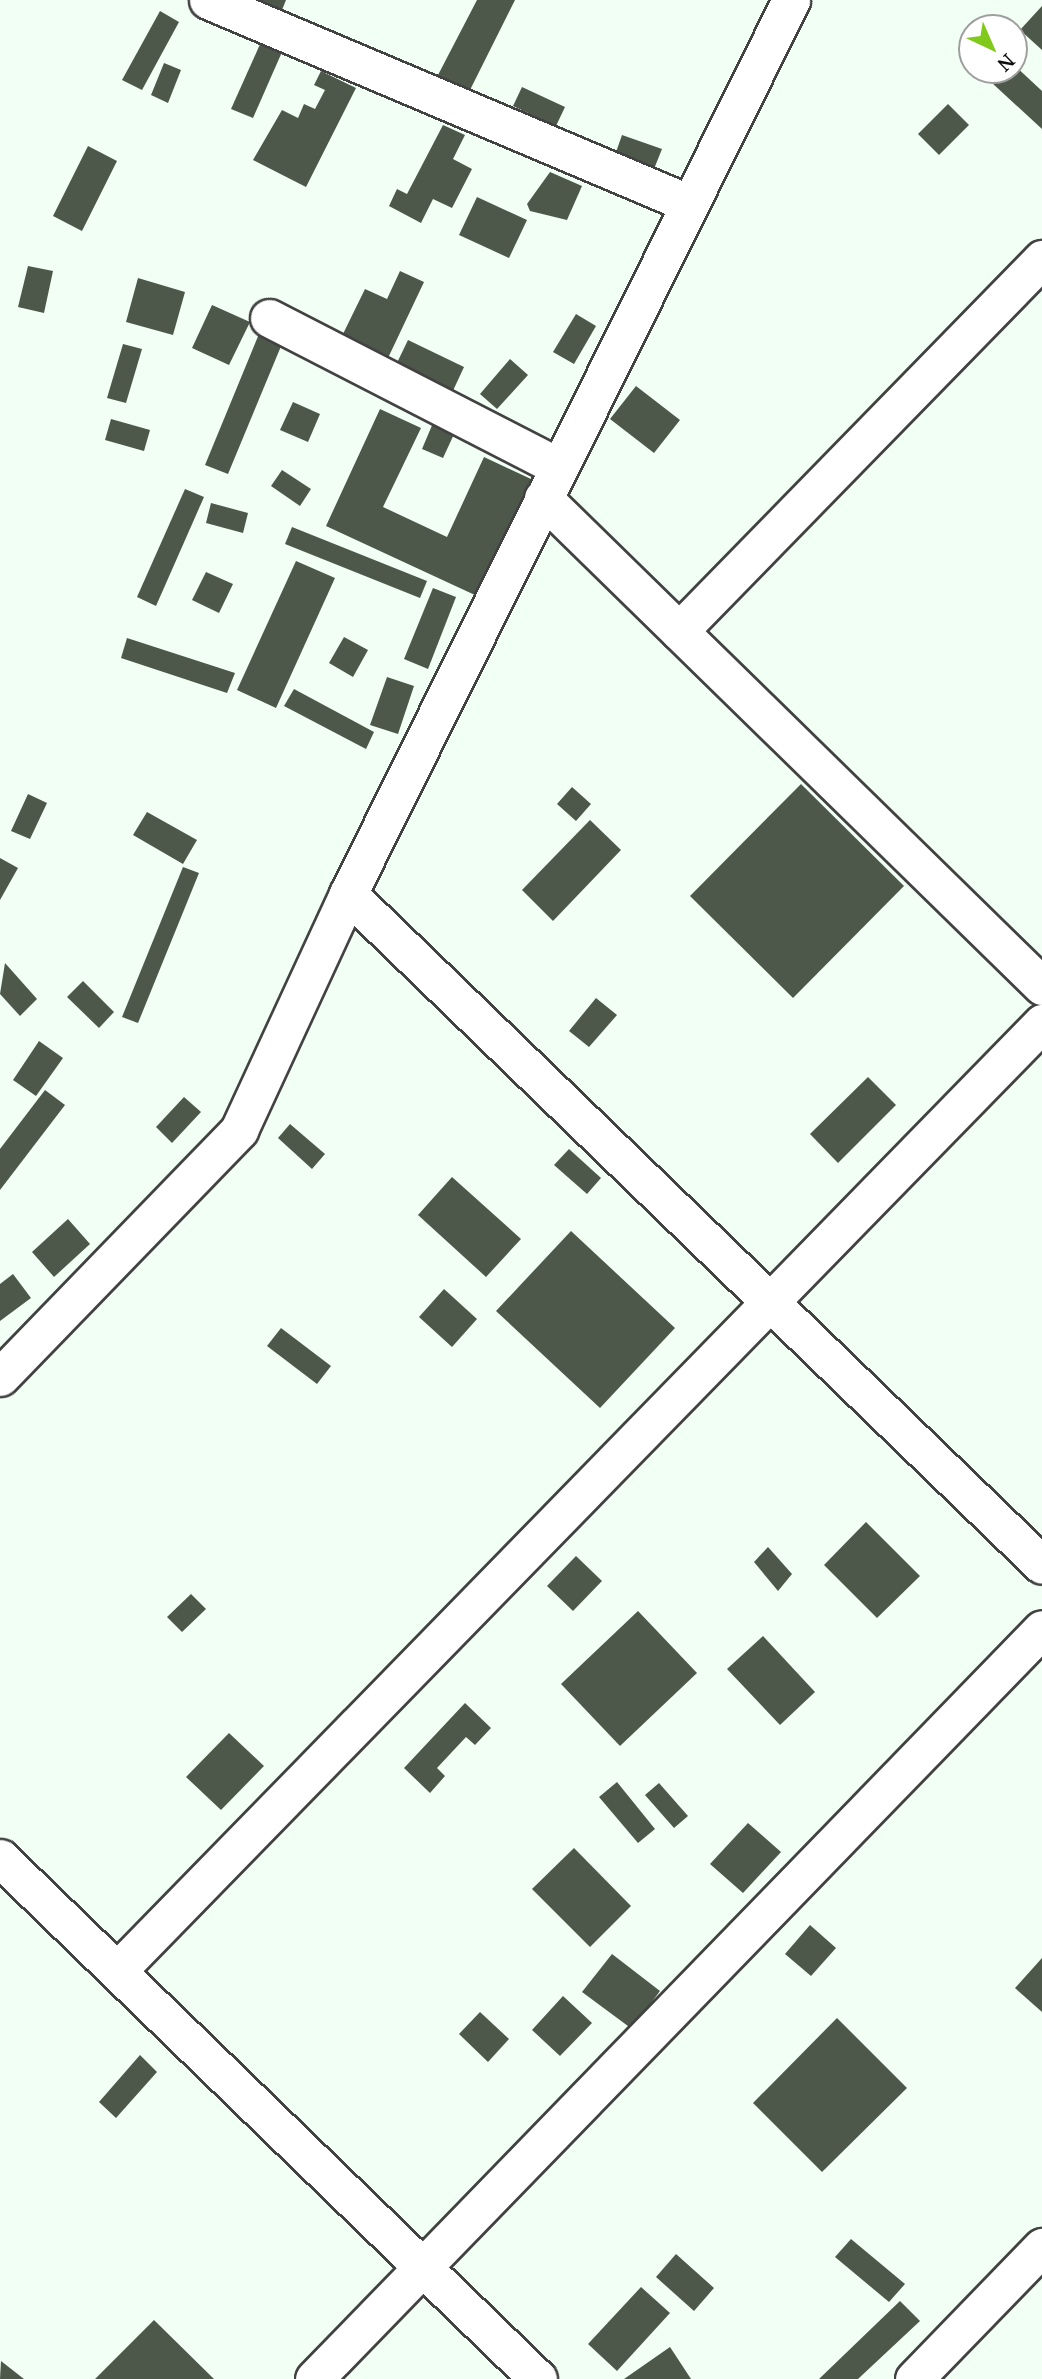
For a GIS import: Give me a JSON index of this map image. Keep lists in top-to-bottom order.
{
  "north": "bottom right"
}
